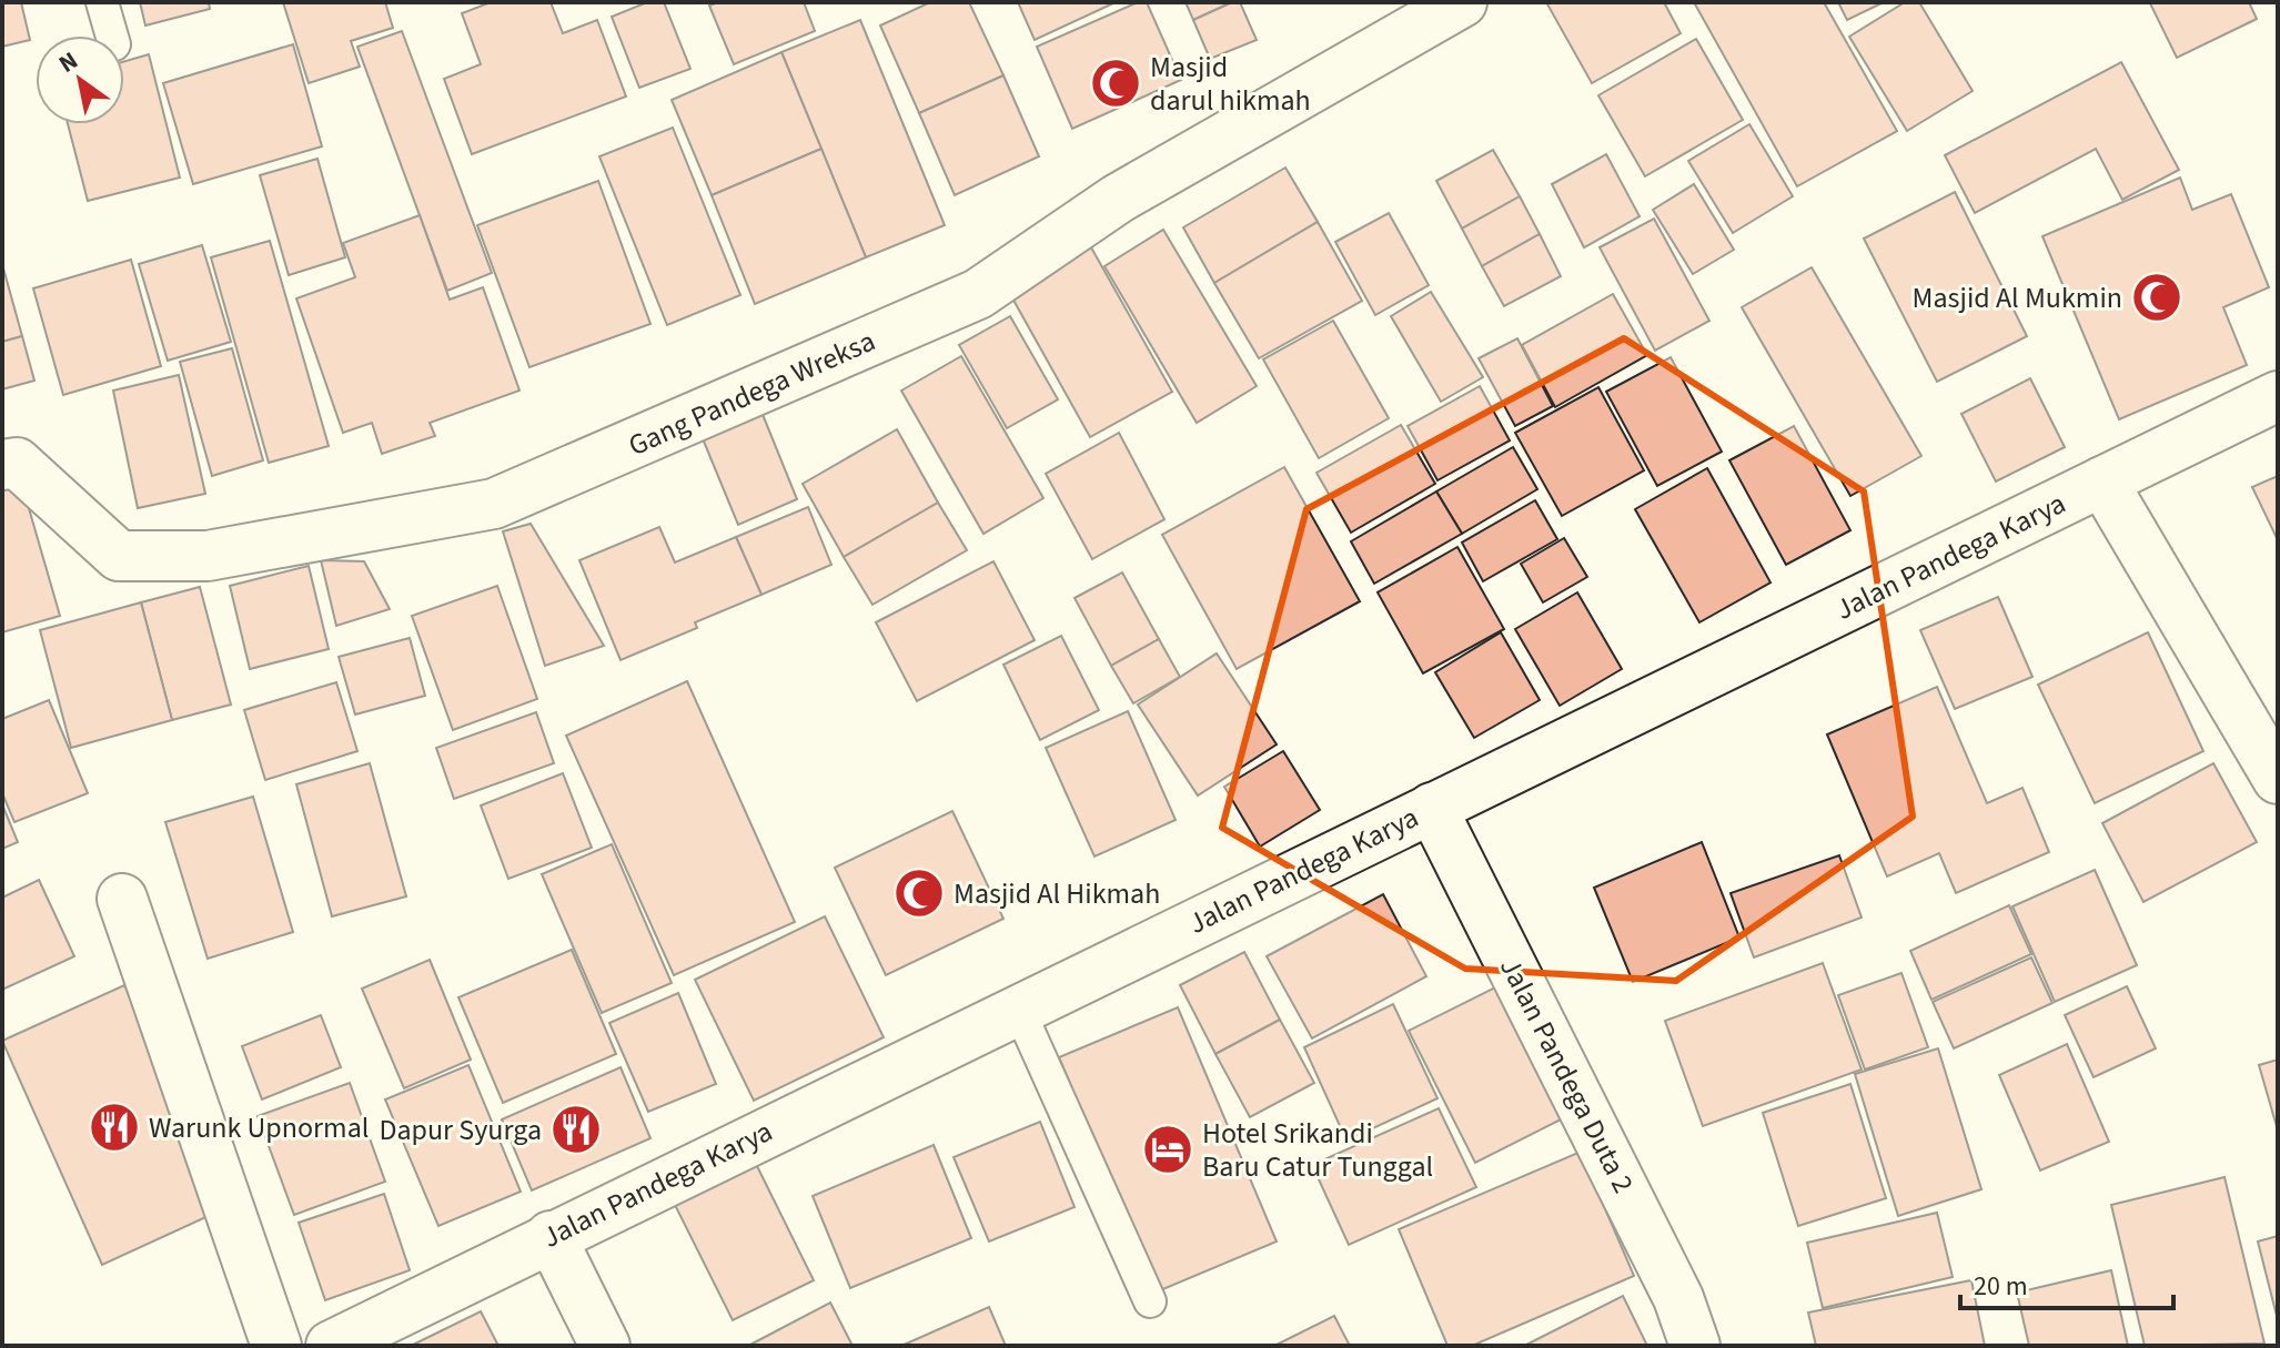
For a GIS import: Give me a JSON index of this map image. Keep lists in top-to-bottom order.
{
  "streets": {
    "street": ["Gang Pandega Wreksa", "Jalan Pandega Karya", "Jalan Pandega Duta 2"]
  },
  "crossings": [
    ["Jalan Pandega Karya", "Jalan Pandega Duta 2"]
  ],
  "places": {
    "mosque": ["Masjid darul hikmah", "Masjid Al Mukmin", "Masjid Al Hikmah"],
    "restaurant": ["Warunk Upnormal", "Dapur Syurga"],
    "hotel": ["Hotel Srikandi Baru Catur Tunggal"]
  },
  "scale_bar": "20 m",
  "north": "top left"
}
